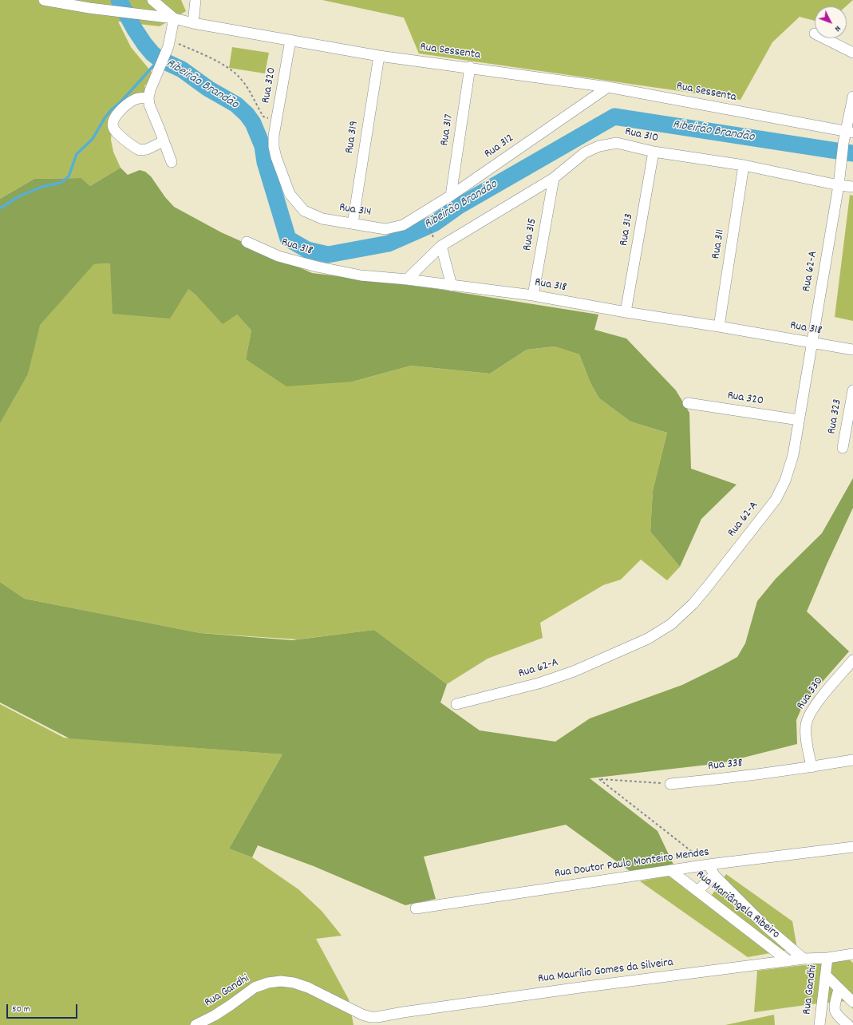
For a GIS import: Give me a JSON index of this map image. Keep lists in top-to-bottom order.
{
  "streets": {
    "street": [
      "Rua Sessenta",
      "Rua 320",
      "Rua 317",
      "Rua 310",
      "Rua 319",
      "Rua 312",
      "Rua 314",
      "Rua 313",
      "Rua 315",
      "Rua 311",
      "Rua 318",
      "Rua 62-A",
      "Rua 323",
      "Rua 330",
      "Rua 338",
      "Rua Doutor Paulo Monteiro Mendes",
      "Rua Mariângela Ribeiro",
      "Rua Maurílio Gomes da Silveira",
      "Rua Gandhi"
    ]
  },
  "crossings": [
    ["Rua Sessenta", "Rua 320"],
    ["Rua Sessenta", "Rua 317"],
    ["Rua Sessenta", "Rua 319"],
    ["Rua Sessenta", "Rua 312"],
    ["Rua Sessenta", "Rua 62-A"],
    ["Rua 320", "Rua 314"],
    ["Rua 320", "Rua 62-A"],
    ["Rua 317", "Rua 312"],
    ["Rua 310", "Rua 313"],
    ["Rua 310", "Rua 315"],
    ["Rua 310", "Rua 311"],
    ["Rua 310", "Rua 318"],
    ["Rua 310", "Rua 62-A"],
    ["Rua 319", "Rua 314"],
    ["Rua 312", "Rua 314"],
    ["Rua 313", "Rua 318"],
    ["Rua 315", "Rua 318"],
    ["Rua 311", "Rua 318"],
    ["Rua 318", "Rua 62-A"],
    ["Rua 330", "Rua 338"],
    ["Rua Doutor Paulo Monteiro Mendes", "Rua Mariângela Ribeiro"],
    ["Rua Mariângela Ribeiro", "Rua Maurílio Gomes da Silveira"],
    ["Rua Maurílio Gomes da Silveira", "Rua Gandhi"]
  ],
  "water": ["Ribeirão Brandão"],
  "scale_bar": "50 m",
  "north": "bottom right"
}
